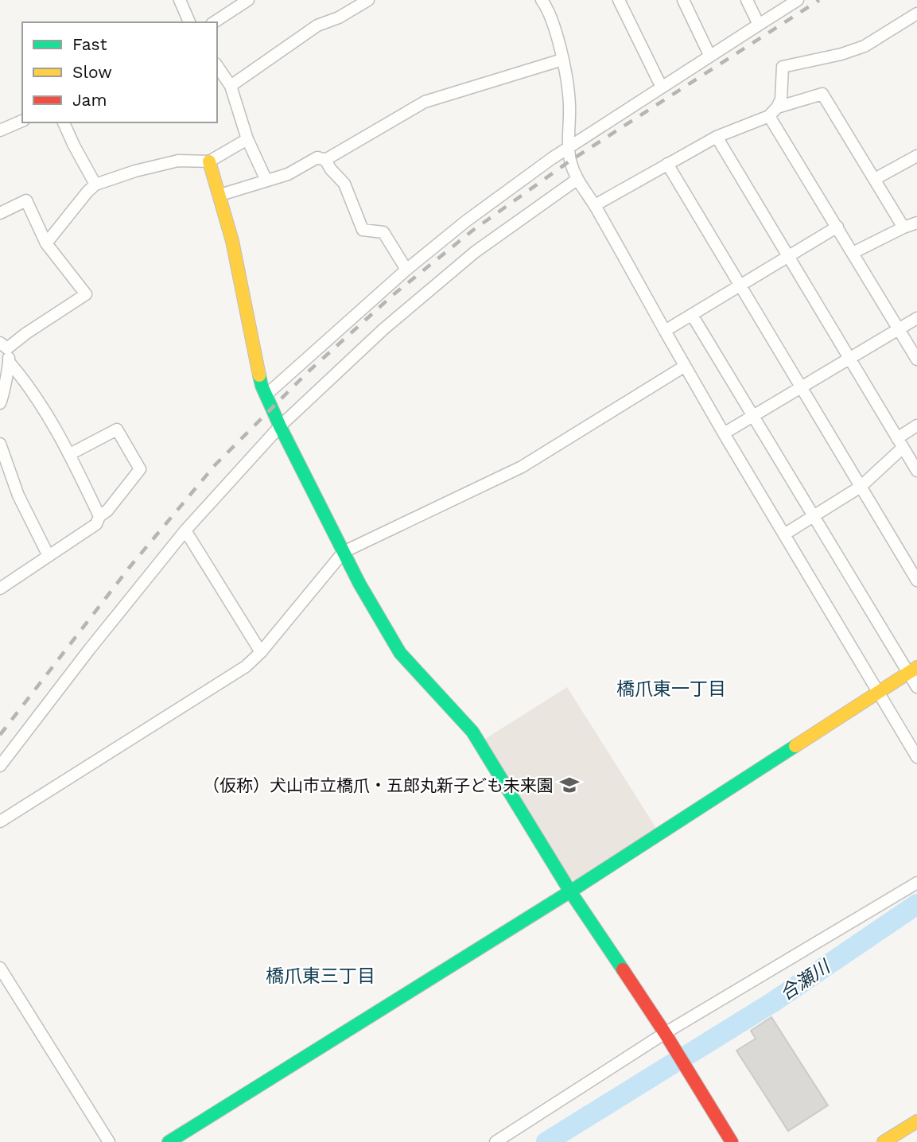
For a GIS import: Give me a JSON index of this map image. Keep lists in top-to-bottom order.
{
  "districts": ["橋爪東一丁目", "橋爪東三丁目"],
  "water": ["合瀬川"],
  "places": {
    "school or university": ["（仮称）犬山市立橋爪・五郎丸新子ども未来園"]
  },
  "legend": ["Fast", "Slow", "Jam"]
}
